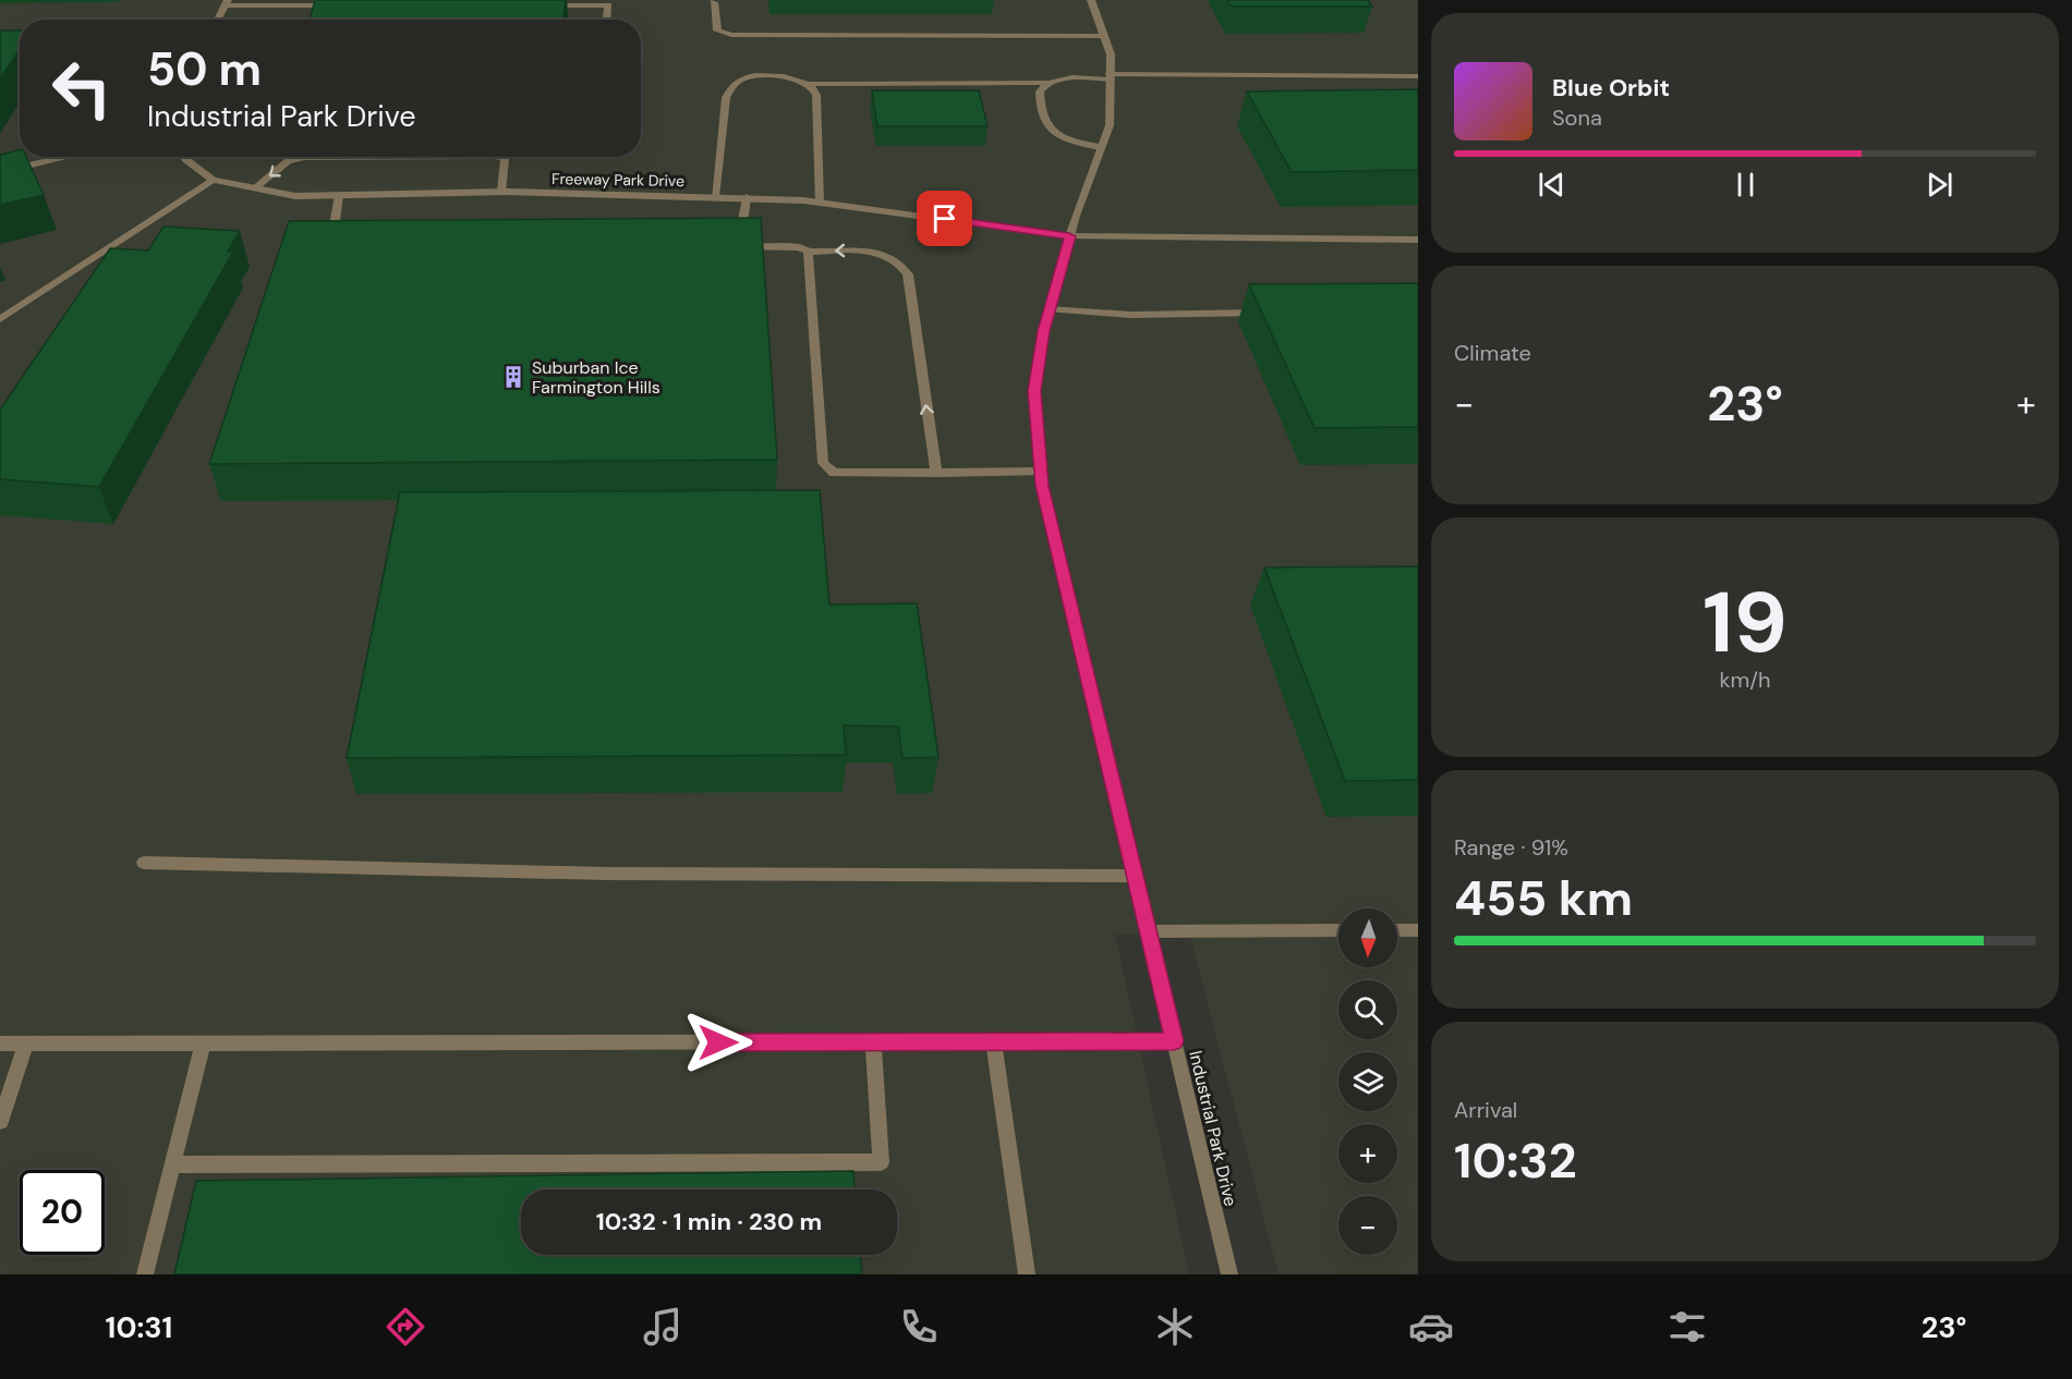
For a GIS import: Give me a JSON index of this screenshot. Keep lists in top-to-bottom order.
{
  "streets": {
    "street": ["Freeway Park Drive", "Industrial Park Drive"]
  },
  "crossings": [
    ["Freeway Park Drive", "Industrial Park Drive"]
  ],
  "places": {
    "building": ["Suburban Ice Farmington Hills"]
  },
  "north": "bottom",
  "page": {
    "turn": ["50 m", "Industrial Park Drive"],
    "song": ["Blue Orbit", "Sona"],
    "tile": [
      "Climate",
      ["19", "km/h"],
      ["Range · 91%", "455 km"],
      ["Arrival", "10:32"]
    ],
    "heat": ["−", "23°", "+"],
    "map_buttons": ["+", "−"],
    "limit": "20",
    "trip": "10:32 · 1 min · 230 m",
    "tabs": ["10:31", "23°"]
  }
}
